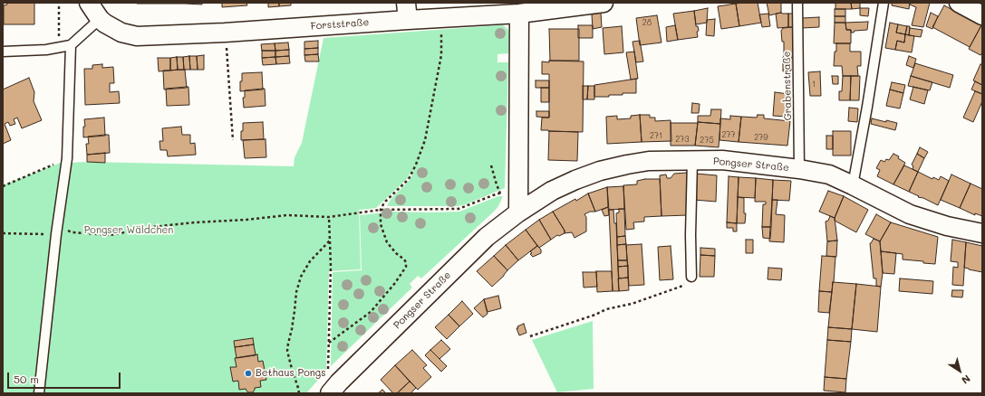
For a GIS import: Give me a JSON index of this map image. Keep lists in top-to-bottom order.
{
  "streets": {
    "street": ["Forststraße", "Pongser Straße"],
    "lane": ["Grabenstraße"]
  },
  "crossings": [
    ["Grabenstraße", "Pongser Straße"]
  ],
  "parks": ["Pongser Wäldchen"],
  "places": ["Bethaus Pongs"],
  "house_numbers": [
    "28",
    "1",
    "277",
    "271",
    "279",
    "273",
    "275"
  ],
  "scale_bar": "50 m",
  "north": "bottom right"
}
